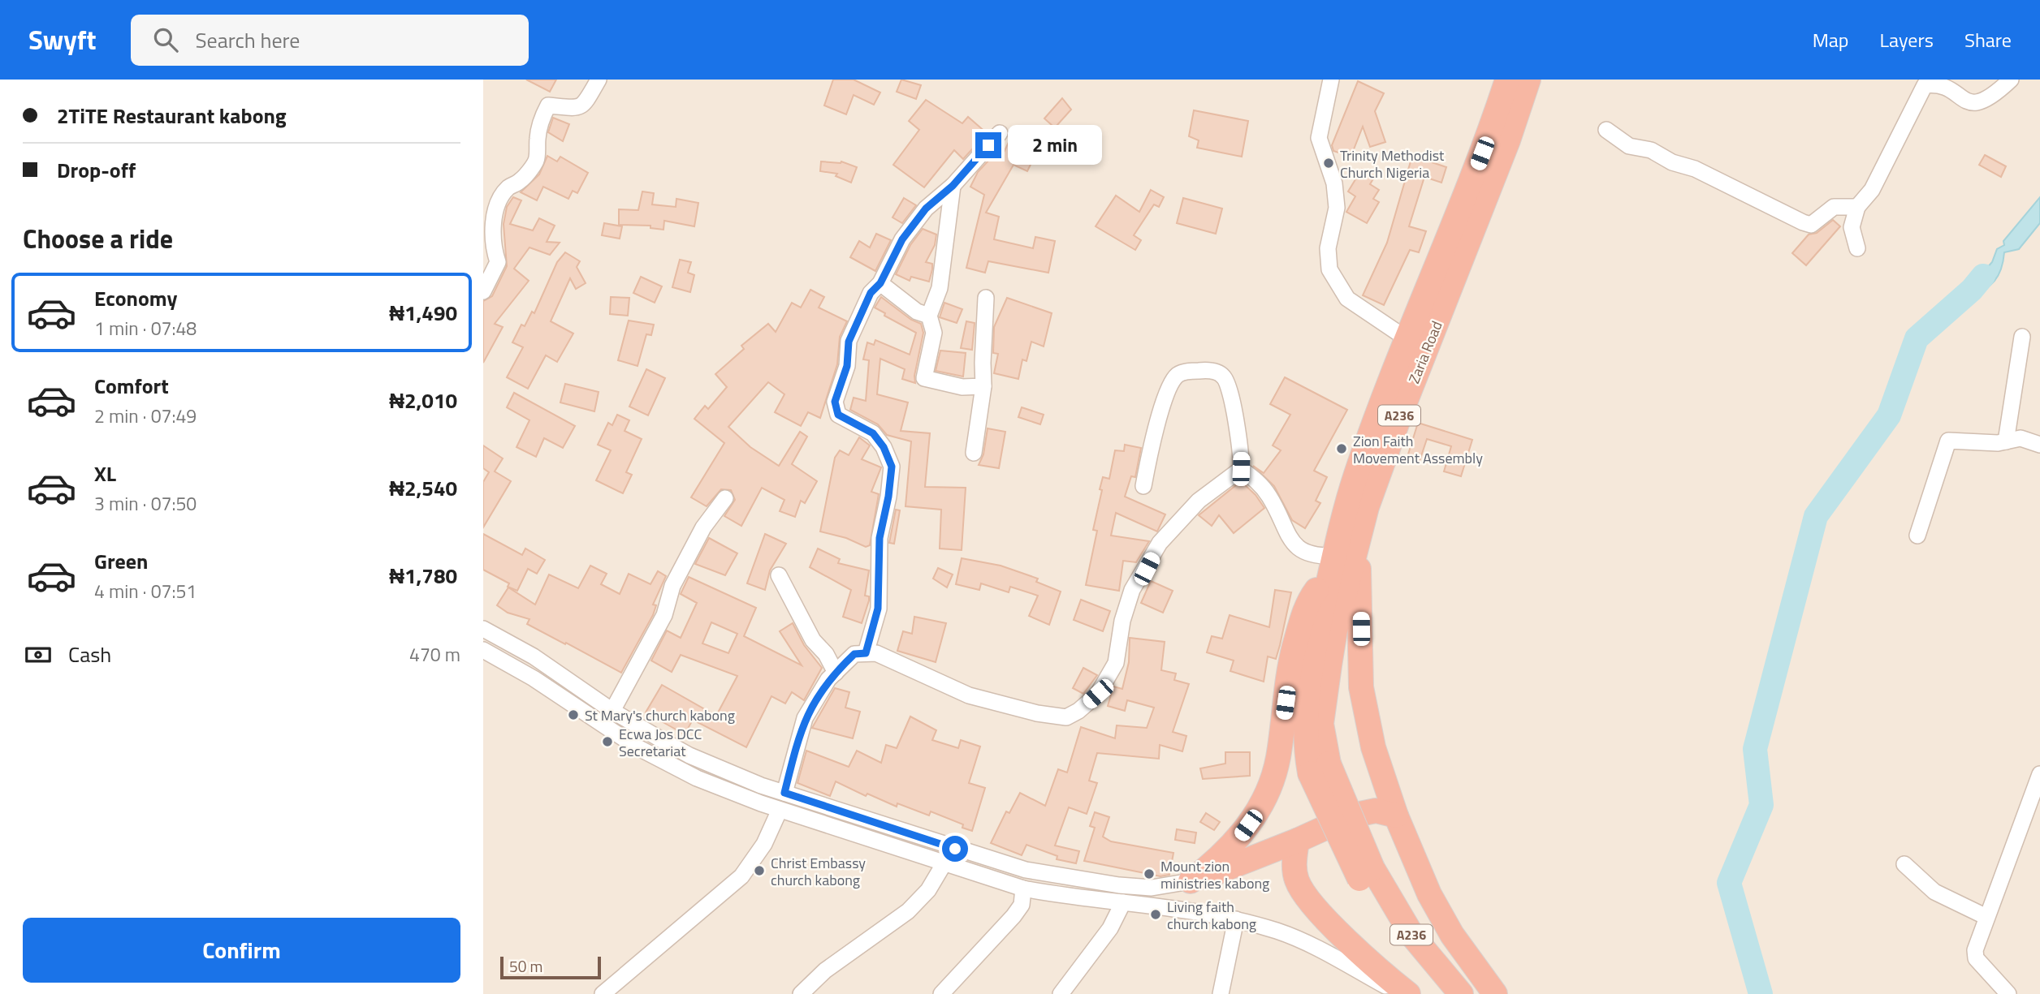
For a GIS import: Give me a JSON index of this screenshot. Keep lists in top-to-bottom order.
{
  "streets": {
    "highway": ["Zaria Road", "A236"]
  },
  "crossings": [
    ["Zaria Road", "A236"]
  ],
  "places": [
    "Trinity Methodist Church Nigeria",
    "Zion Faith Movement Assembly",
    "St Mary's church kabong",
    "Ecwa Jos DCC Secretariat",
    "Christ Embassy church kabong",
    "Mount zion ministries kabong",
    "Living faith church kabong"
  ],
  "scale_bar": "50 m",
  "page": {
    "header": "Swyft",
    "search": "Search here",
    "nav": ["Map", "Layers", "Share"],
    "banner": ["2TiTE Restaurant kabong", "Drop-off"],
    "bubble": "2 min",
    "heading": "Choose a ride",
    "list": [
      {
        "name": "Economy",
        "note": "1 min · 07:48",
        "value": "₦1,490"
      },
      {
        "name": "Comfort",
        "note": "2 min · 07:49",
        "value": "₦2,010"
      },
      {
        "name": "XL",
        "note": "3 min · 07:50",
        "value": "₦2,540"
      },
      {
        "name": "Green",
        "note": "4 min · 07:51",
        "value": "₦1,780"
      }
    ],
    "pay": ["Cash", "470 m"],
    "buttons": "Confirm",
    "scale": "50 m"
  }
}
